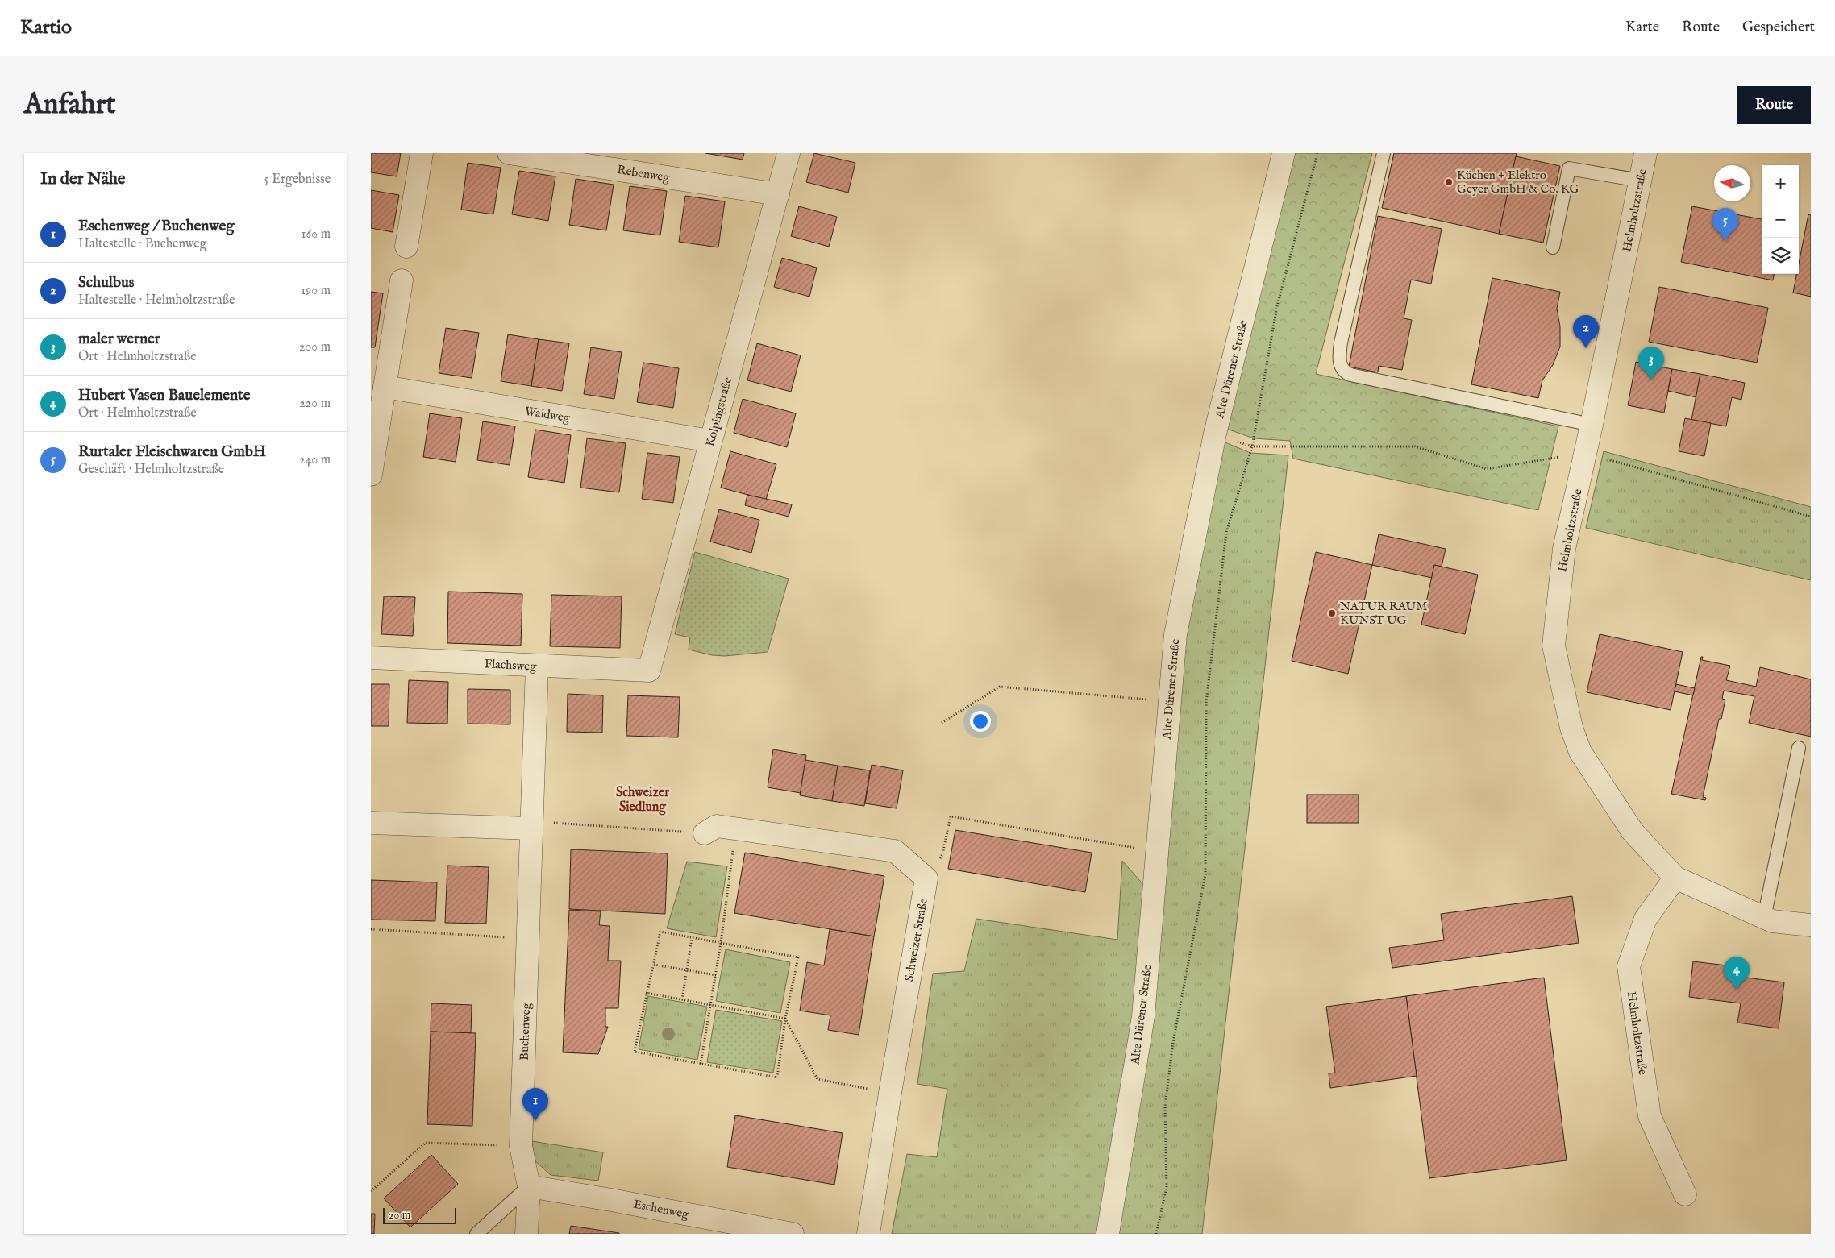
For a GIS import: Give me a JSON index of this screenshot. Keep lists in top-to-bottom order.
{
  "streets": {
    "street": [
      "Rebenweg",
      "Helmholtzstraße",
      "Alte Dürener Straße",
      "Kolpingstraße",
      "Waidweg",
      "Flachsweg",
      "Schweizer Straße",
      "Buchenweg",
      "Eschenweg"
    ]
  },
  "crossings": [
    ["Rebenweg", "Kolpingstraße"],
    ["Kolpingstraße", "Waidweg"],
    ["Kolpingstraße", "Flachsweg"],
    ["Flachsweg", "Buchenweg"],
    ["Buchenweg", "Eschenweg"]
  ],
  "districts": ["Schweizer Siedlung"],
  "places": ["Küchen + Elektro Geyer GmbH & Co. KG", "NATUR RAUM KUNST UG"],
  "scale_bar": "20 m",
  "north": "left",
  "page": {
    "header": "Kartio",
    "nav": ["Karte", "Route", "Gespeichert"],
    "buttons": "Route",
    "title": "Anfahrt",
    "heading": ["In der Nähe", "5 Ergebnisse"],
    "map_buttons": ["+", "−"],
    "list": [
      {
        "mark": "1",
        "name": "Eschenweg / Buchenweg",
        "note": "Haltestelle · Buchenweg",
        "value": "160 m"
      },
      {
        "mark": "2",
        "name": "Schulbus",
        "note": "Haltestelle · Helmholtzstraße",
        "value": "190 m"
      },
      {
        "mark": "3",
        "name": "maler werner",
        "note": "Ort · Helmholtzstraße",
        "value": "200 m"
      },
      {
        "mark": "4",
        "name": "Hubert Vasen Bauelemente",
        "note": "Ort · Helmholtzstraße",
        "value": "220 m"
      },
      {
        "mark": "5",
        "name": "Rurtaler Fleischwaren GmbH",
        "note": "Geschäft · Helmholtzstraße",
        "value": "240 m"
      }
    ],
    "pins": [
      "5",
      "2",
      "3",
      "4",
      "1"
    ],
    "scale": "20 m"
  }
}
